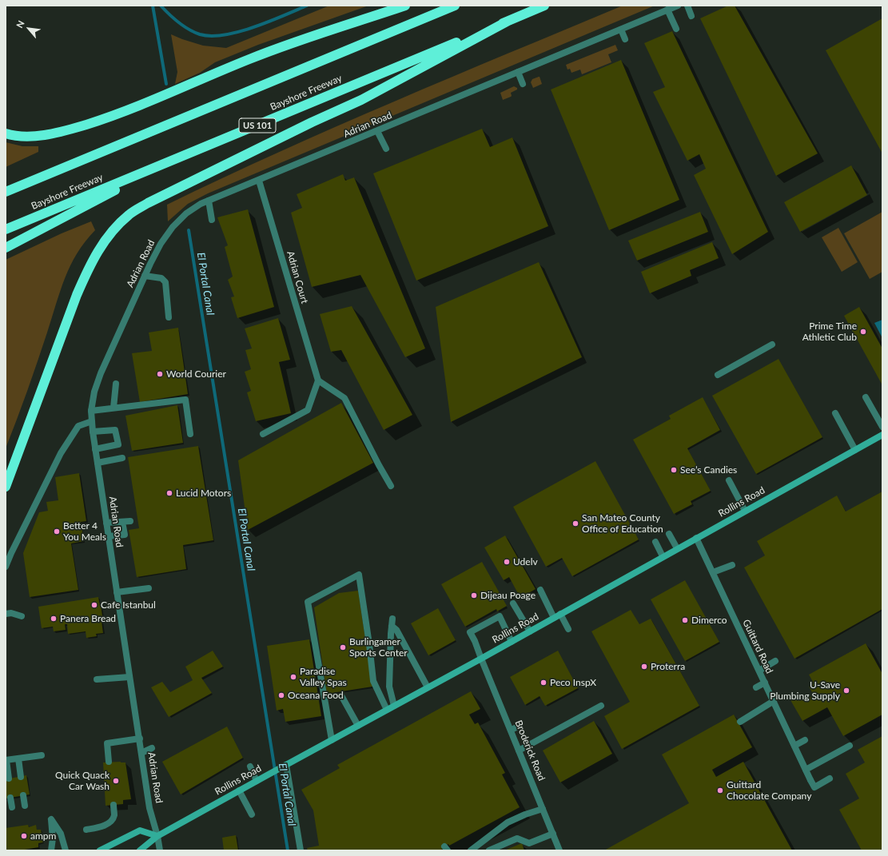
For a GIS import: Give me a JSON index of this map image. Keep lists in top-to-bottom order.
{
  "streets": {
    "highway": ["Bayshore Freeway", "US 101"],
    "main road": ["Rollins Road"],
    "street": [
      "Adrian Road",
      "Adrian Court",
      "Guittard Road",
      "Broderick Road"
    ]
  },
  "crossings": [
    ["Adrian Road", "Adrian Court"],
    ["Adrian Road", "Rollins Road"],
    ["Rollins Road", "Guittard Road"],
    ["Rollins Road", "Broderick Road"]
  ],
  "water": ["El Portal Canal"],
  "places": [
    "Prime Time Athletic Club",
    "World Courier",
    "See’s Candies",
    "Lucid Motors",
    "San Mateo County Office of Education",
    "Better 4 You Meals",
    "Udelv",
    "Dijeau Poage",
    "Cafe Istanbul",
    "Panera Bread",
    "Dimerco",
    "Burlingamer Sports Center",
    "Proterra",
    "Paradise Valley Spas",
    "Peco InspX",
    "U-Save Plumbing Supply",
    "Oceana Food",
    "Quick Quack Car Wash",
    "Guittard Chocolate Company",
    "ampm"
  ],
  "north": "top left"
}
